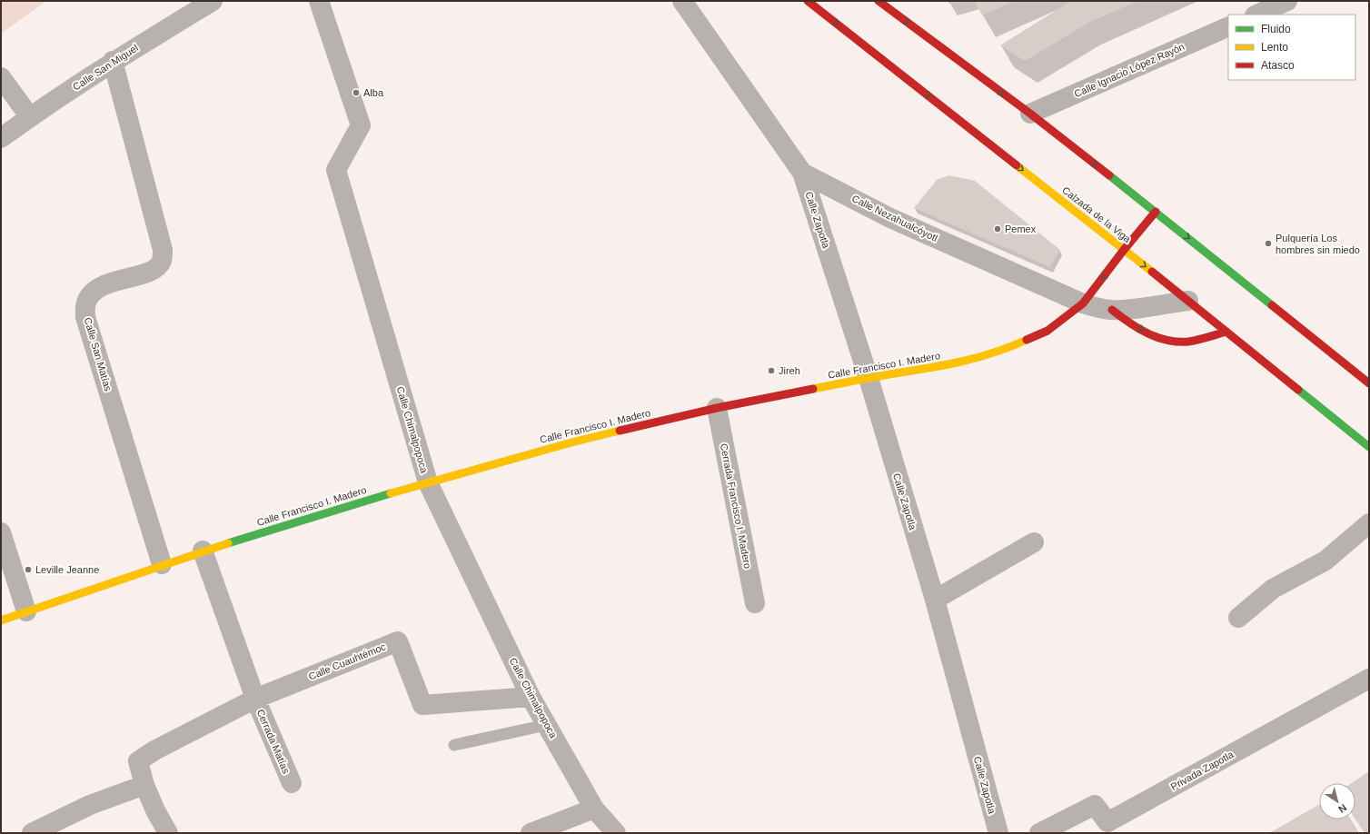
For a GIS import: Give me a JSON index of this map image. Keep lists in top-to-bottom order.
{
  "streets": {
    "main road": ["Calzada de la Viga", "Calle Francisco I. Madero"],
    "street": [
      "Calle San Miguel",
      "Calle Ignacio López Rayón",
      "Calle Nezahualcóyotl",
      "Calle Zapotla",
      "Calle San Matías",
      "Calle Chimalpopoca",
      "Cerrada Francisco I. Madero",
      "Calle Cuauhtémoc",
      "Cerrada Matías",
      "Privada Zapotla"
    ]
  },
  "crossings": [
    ["Calle San Miguel", "Calle San Matías"],
    ["Calzada de la Viga", "Calle Nezahualcóyotl"],
    ["Calzada de la Viga", "Calle Francisco I. Madero"],
    ["Calle Nezahualcóyotl", "Calle Zapotla"],
    ["Calle Nezahualcóyotl", "Calle Francisco I. Madero"],
    ["Calle Zapotla", "Calle Francisco I. Madero"],
    ["Calle San Matías", "Calle Francisco I. Madero"],
    ["Calle Francisco I. Madero", "Calle Chimalpopoca"],
    ["Calle Francisco I. Madero", "Cerrada Francisco I. Madero"],
    ["Calle Francisco I. Madero", "Cerrada Matías"],
    ["Calle Chimalpopoca", "Calle Cuauhtémoc"],
    ["Calle Cuauhtémoc", "Cerrada Matías"]
  ],
  "places": [
    "Alba",
    "Pemex",
    "Pulquería Los hombres sin miedo",
    "Jireh",
    "Leville Jeanne"
  ],
  "legend": ["Fluido", "Lento", "Atasco"],
  "north": "bottom right"
}
